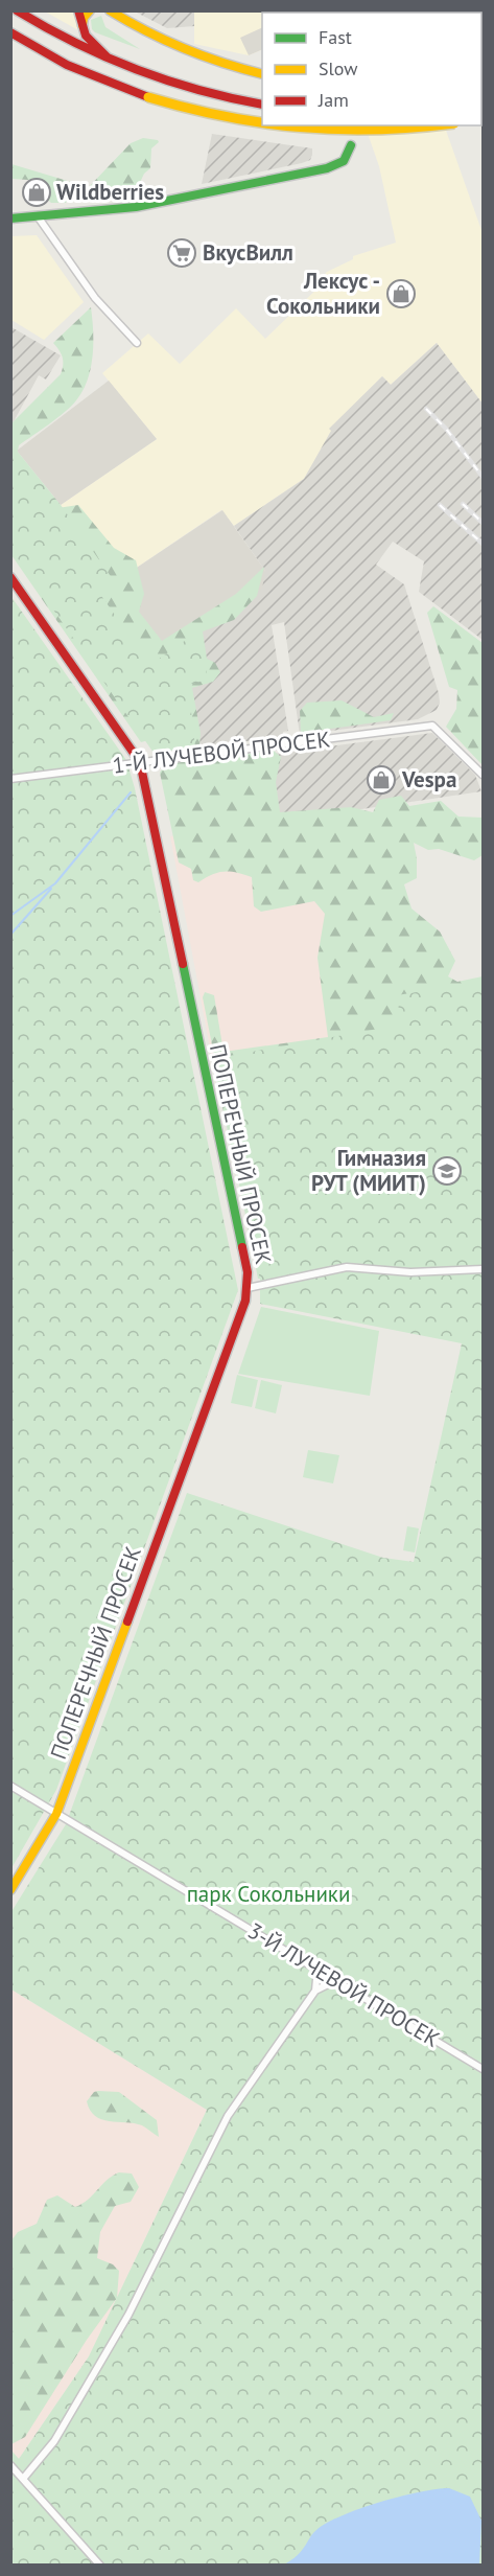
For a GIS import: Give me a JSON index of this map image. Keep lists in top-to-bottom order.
{
  "streets": {
    "street": ["1-Й ЛУЧЕВОЙ ПРОСЕК", "ПОПЕРЕЧНЫЙ ПРОСЕК", "3-Й ЛУЧЕВОЙ ПРОСЕК"]
  },
  "crossings": [
    ["1-Й ЛУЧЕВОЙ ПРОСЕК", "ПОПЕРЕЧНЫЙ ПРОСЕК"],
    ["ПОПЕРЕЧНЫЙ ПРОСЕК", "3-Й ЛУЧЕВОЙ ПРОСЕК"]
  ],
  "parks": ["парк Сокольники"],
  "places": {
    "shop": ["Wildberries", "Лексус - Сокольники", "Vespa"],
    "supermarket": ["ВкусВилл"],
    "school or university": ["Гимназия РУТ (МИИТ)"]
  },
  "legend": ["Fast", "Slow", "Jam"]
}
